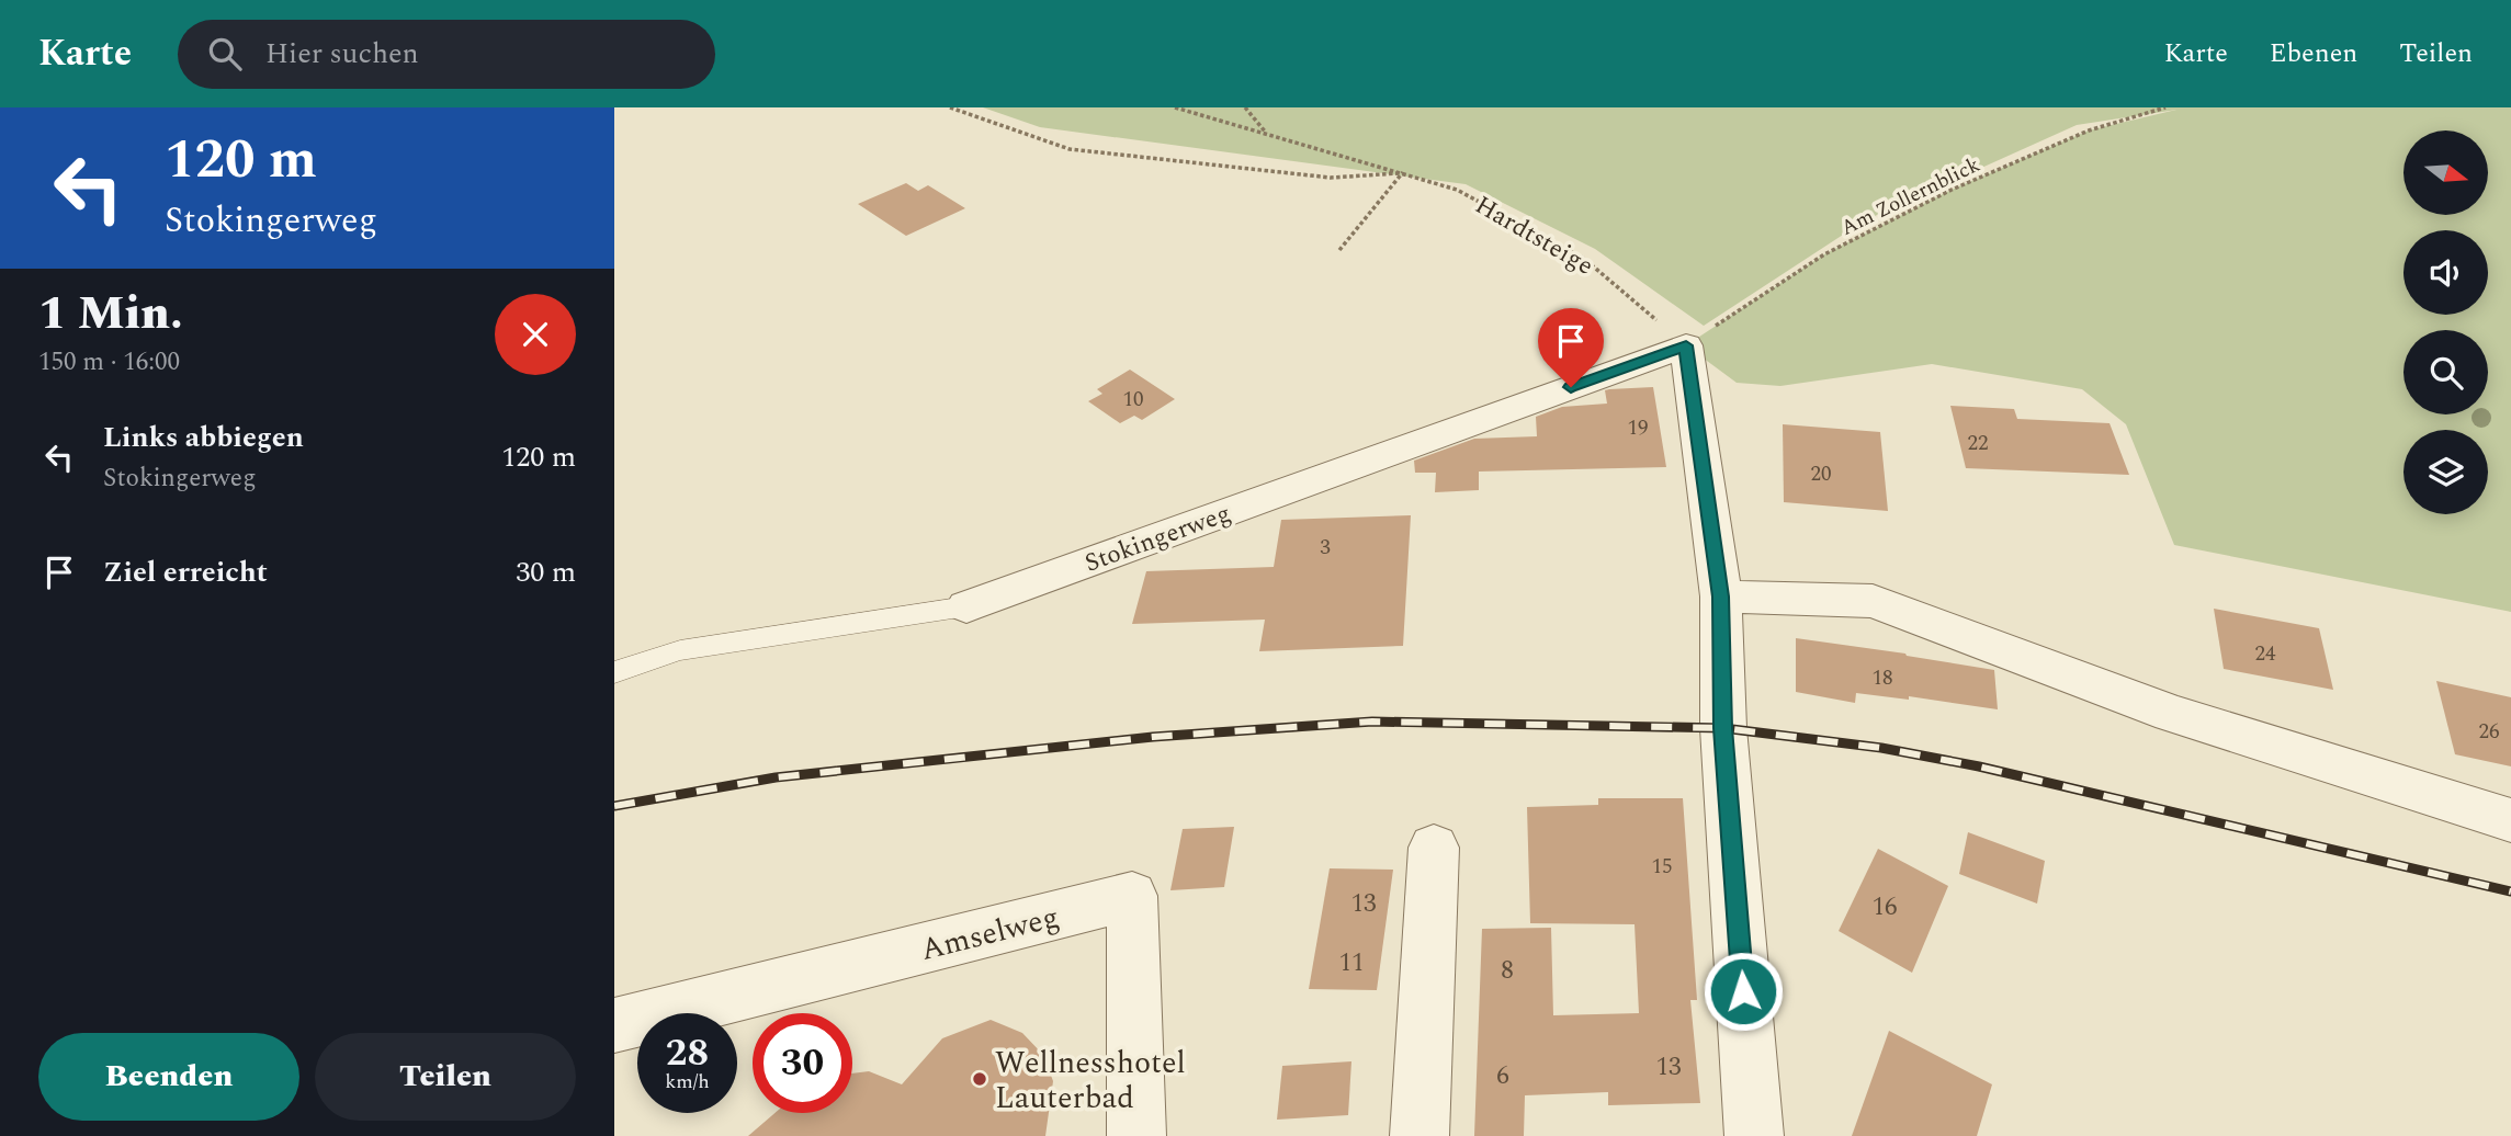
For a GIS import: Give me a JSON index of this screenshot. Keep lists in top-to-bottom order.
{
  "streets": {
    "street": ["Stokingerweg", "Amselweg"],
    "path": ["Am Zollernblick", "Hardtsteige"]
  },
  "crossings": [
    ["Am Zollernblick", "Hardtsteige"],
    ["Am Zollernblick", "Stokingerweg"],
    ["Hardtsteige", "Stokingerweg"]
  ],
  "places": ["Wellnesshotel Lauterbad"],
  "house_numbers": [
    "10",
    "19",
    "22",
    "20",
    "3",
    "24",
    "18",
    "26",
    "15",
    "13",
    "16",
    "11",
    "8",
    "13",
    "6"
  ],
  "north": "right",
  "page": {
    "header": "Karte",
    "search": "Hier suchen",
    "nav": ["Karte", "Ebenen", "Teilen"],
    "turn": ["120 m", "Stokingerweg"],
    "heading": ["1 Min.", "150 m · 16:00"],
    "list": [
      {
        "name": "Links abbiegen",
        "note": "Stokingerweg",
        "value": "120 m"
      },
      {
        "name": "Ziel erreicht",
        "value": "30 m"
      }
    ],
    "speed": "28 km/h",
    "limit": "30",
    "buttons": ["Beenden", "Teilen"]
  }
}
